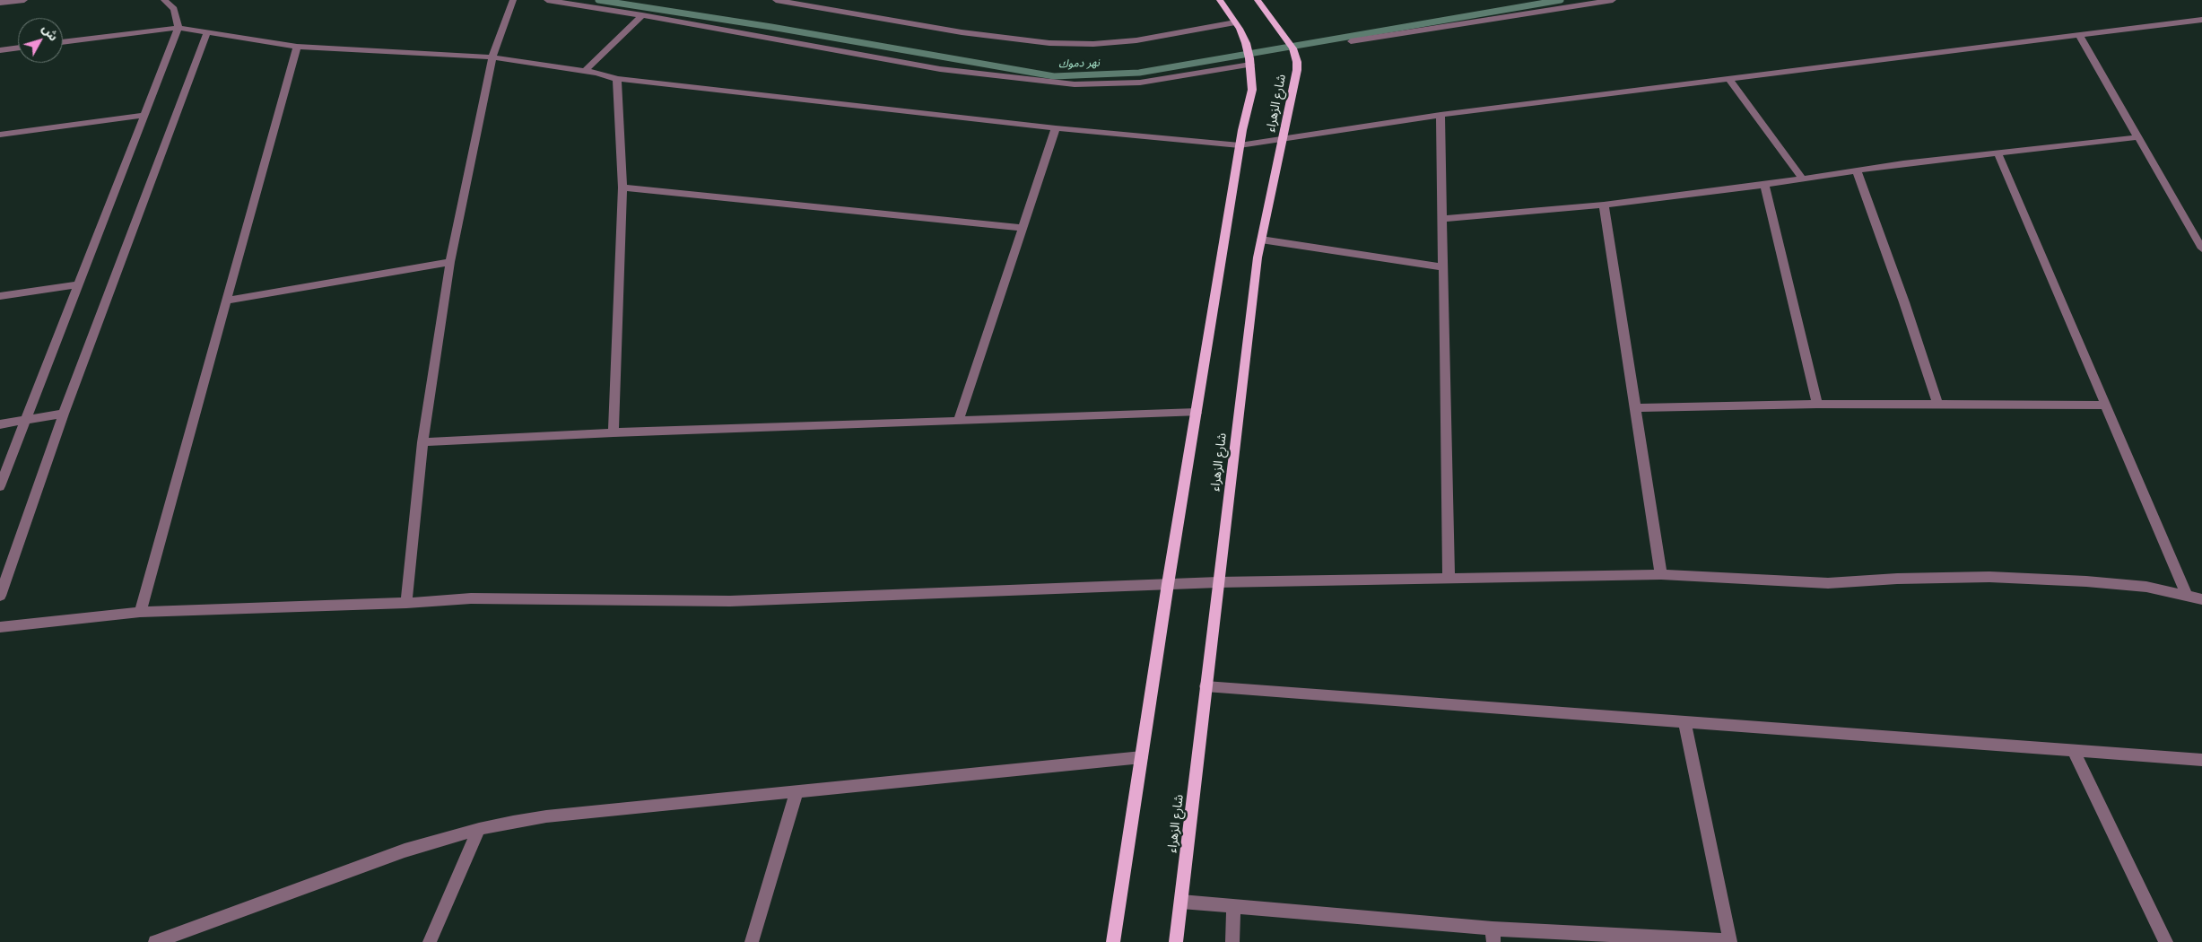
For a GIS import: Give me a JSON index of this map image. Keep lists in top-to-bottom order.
{
  "streets": {
    "main road": ["شارع الزهراء"]
  },
  "water": ["نهر دموك"],
  "north": "top right"
}
